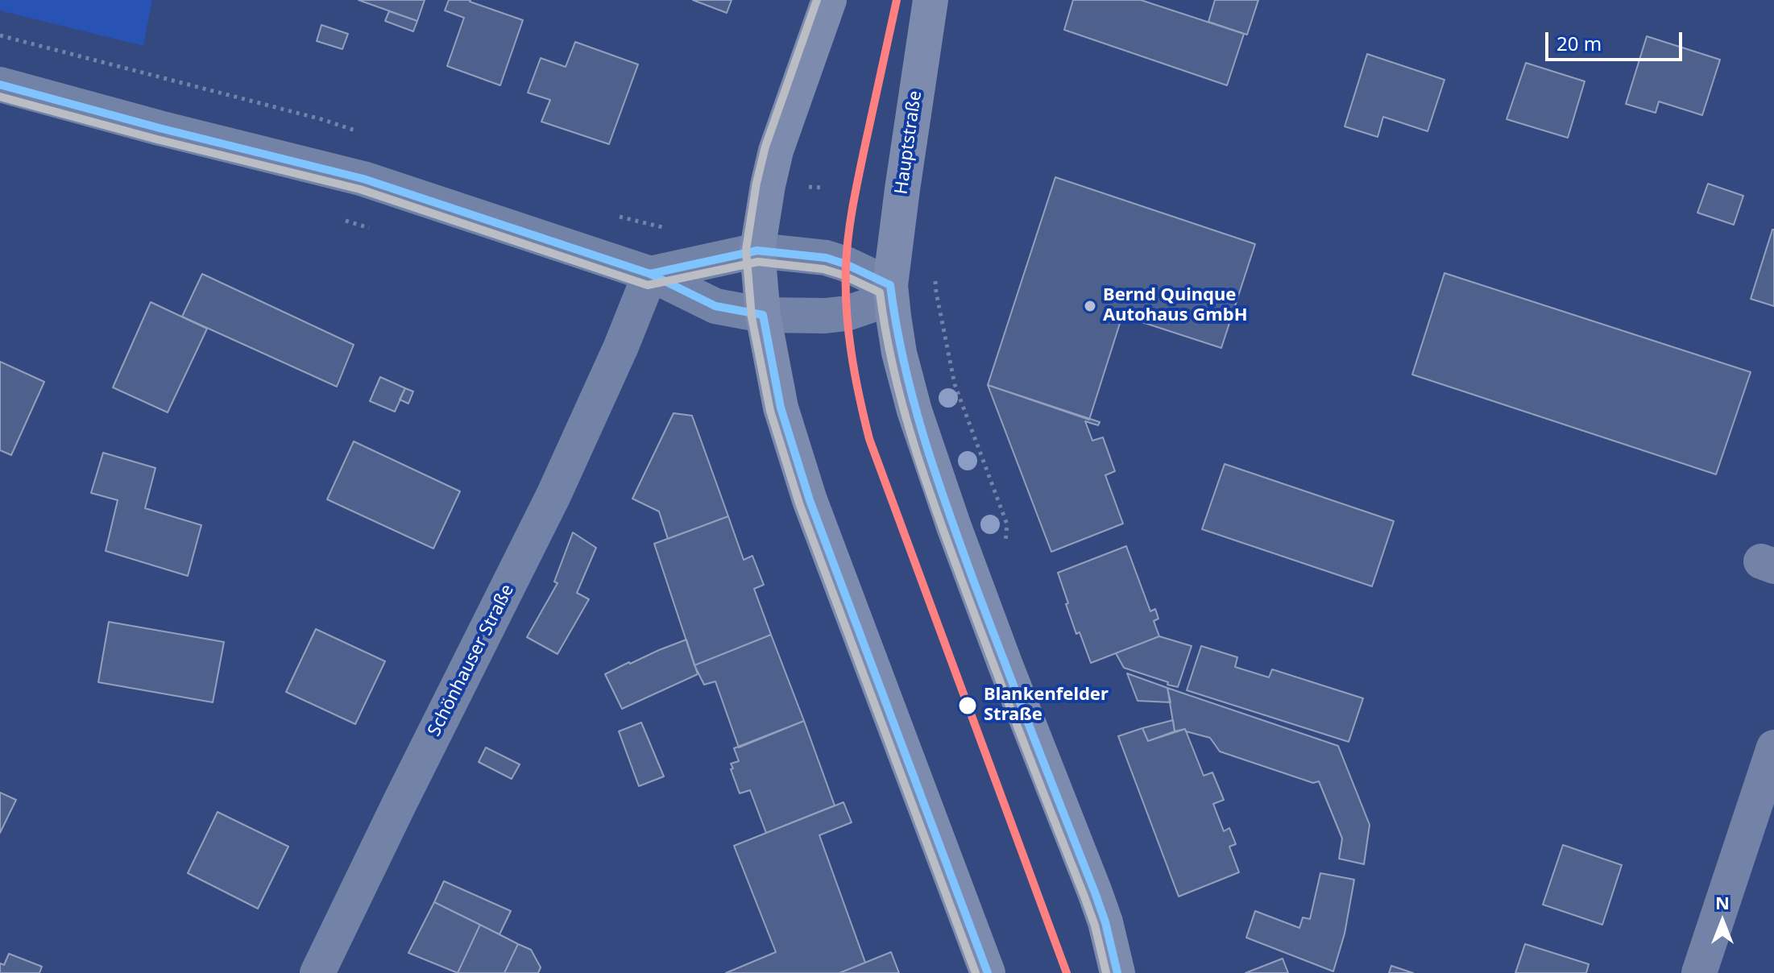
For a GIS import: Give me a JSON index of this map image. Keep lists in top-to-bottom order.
{
  "streets": {
    "main road": ["Hauptstraße"],
    "street": ["Schönhauser Straße"]
  },
  "places": ["Bernd Quinque Autohaus GmbH", "Blankenfelder Straße"],
  "scale_bar": "20 m",
  "north": "top"
}
